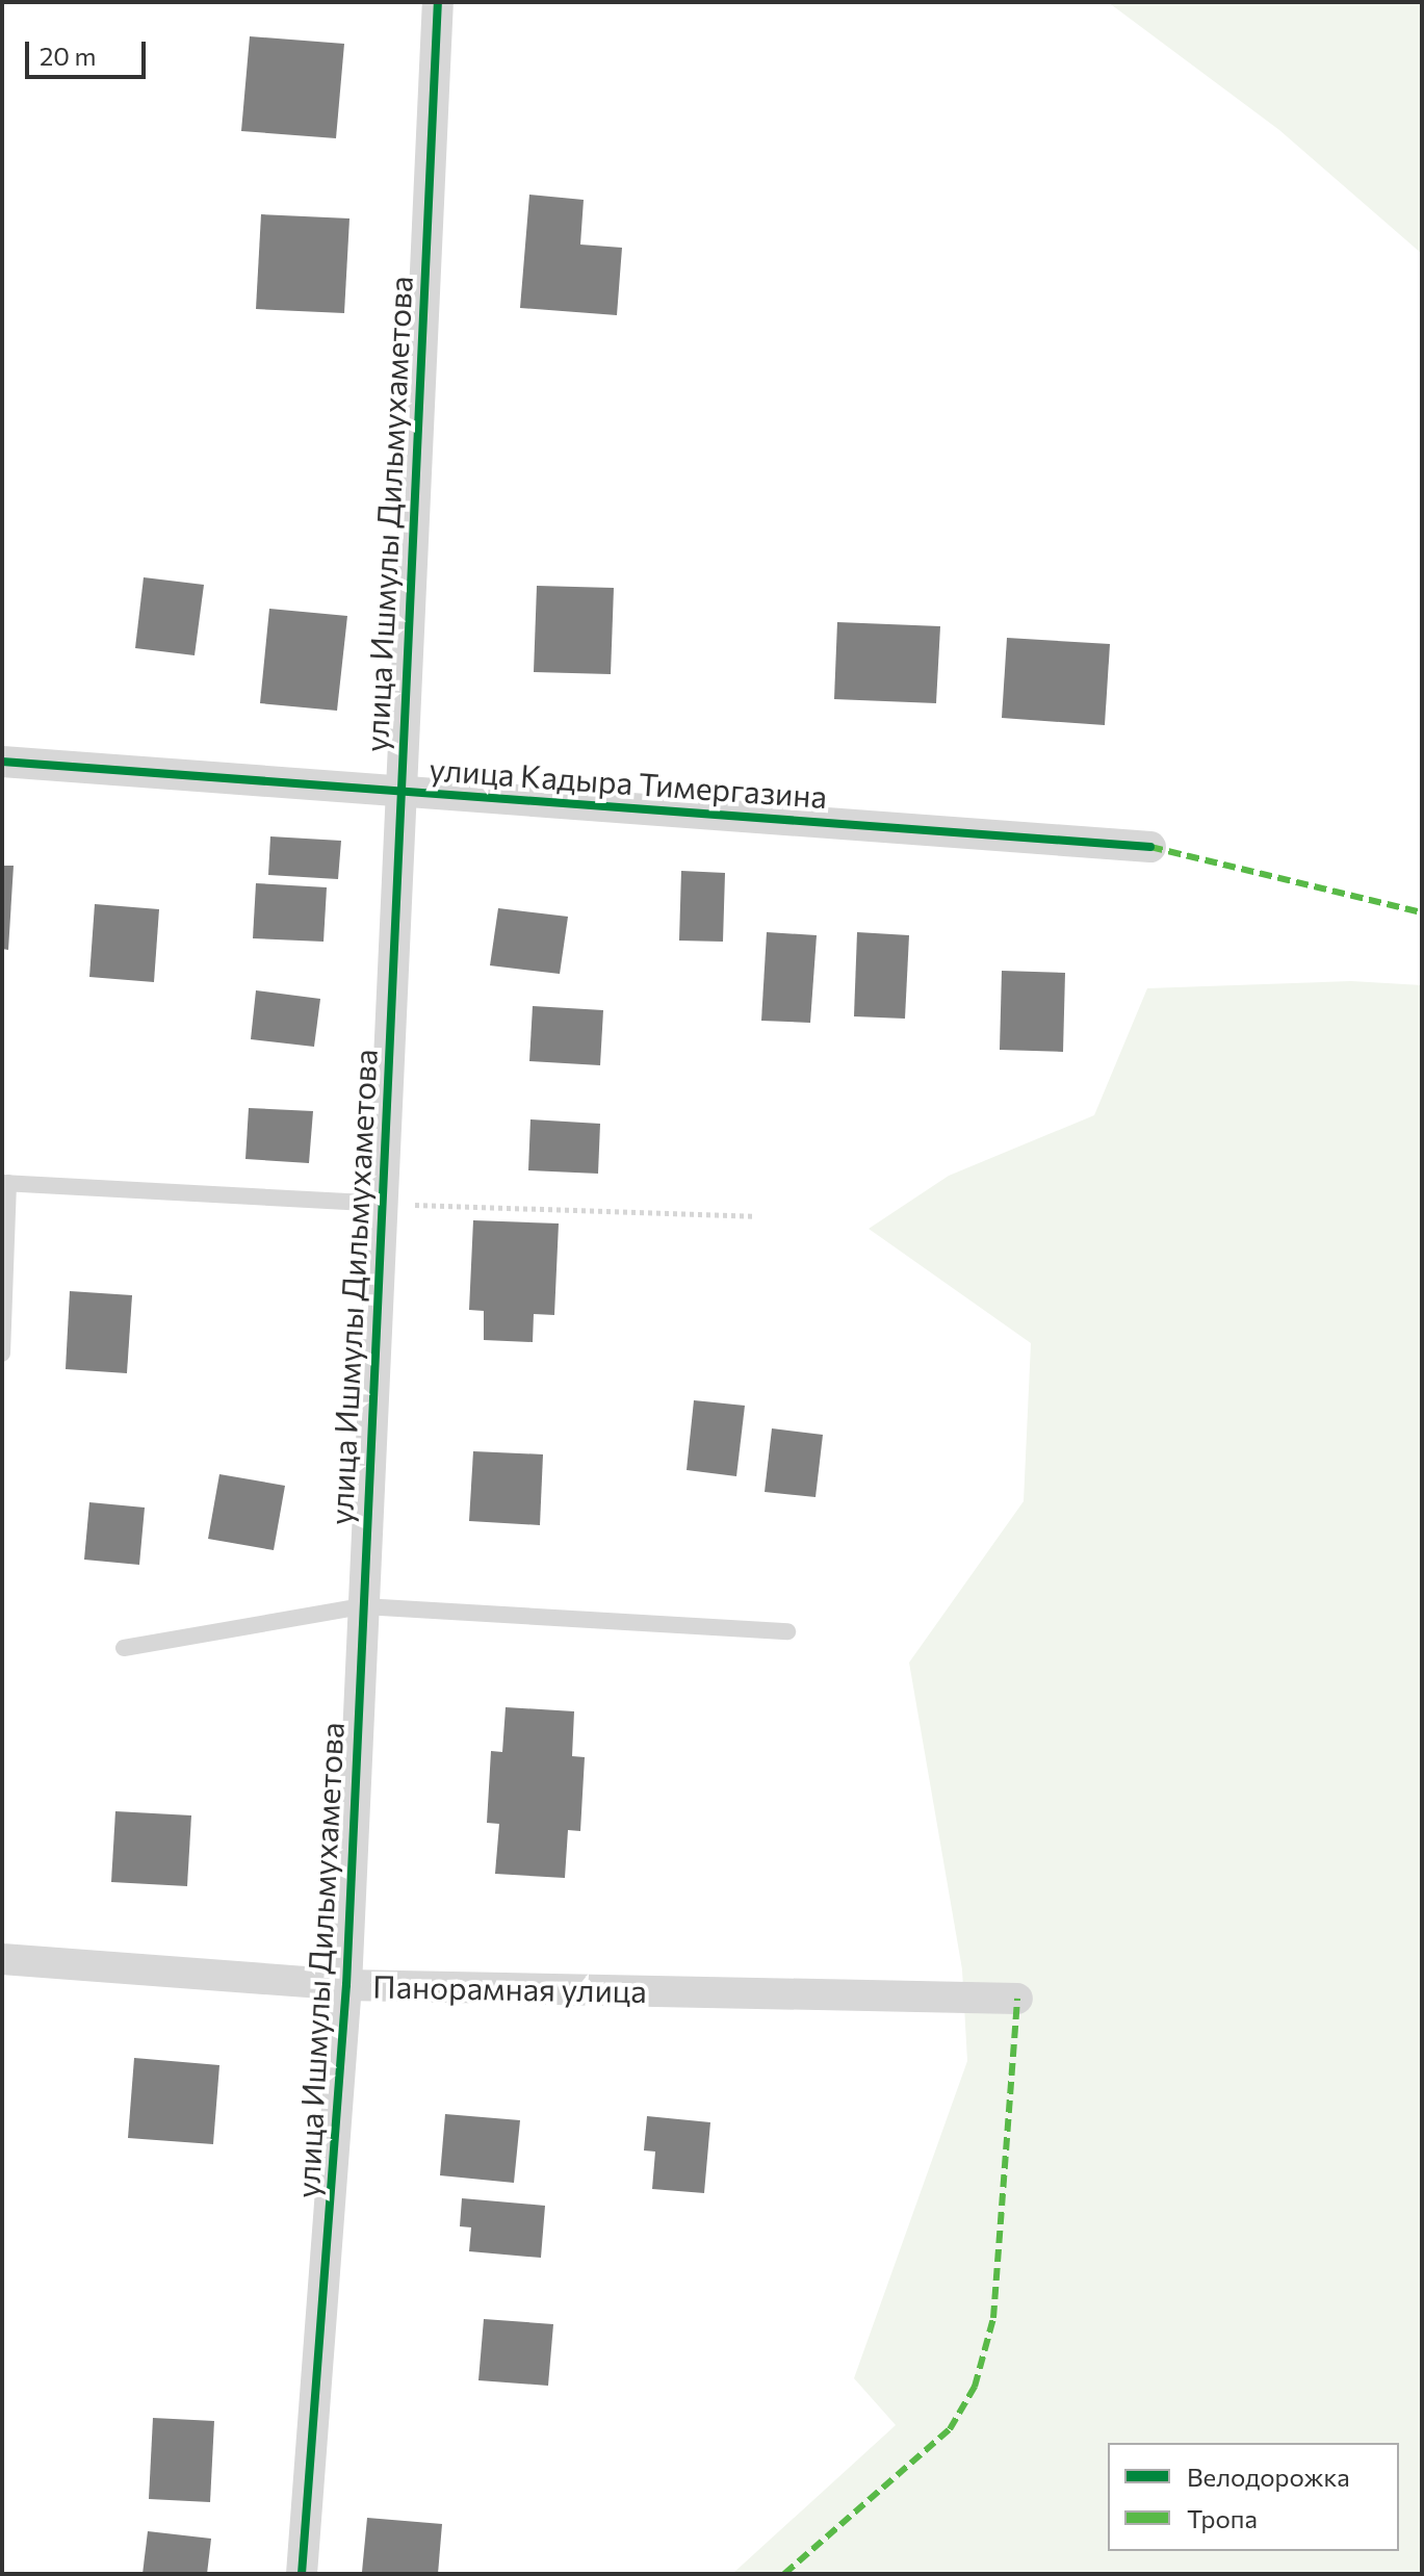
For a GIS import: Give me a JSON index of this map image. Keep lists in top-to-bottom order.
{
  "streets": {
    "street": ["улица Ишмулы Дильмухаметова", "улица Кадыра Тимергазина", "Панорамная улица"]
  },
  "crossings": [
    ["улица Ишмулы Дильмухаметова", "улица Кадыра Тимергазина"],
    ["улица Ишмулы Дильмухаметова", "Панорамная улица"]
  ],
  "legend": ["Велодорожка", "Тропа"],
  "scale_bar": "20 m"
}
